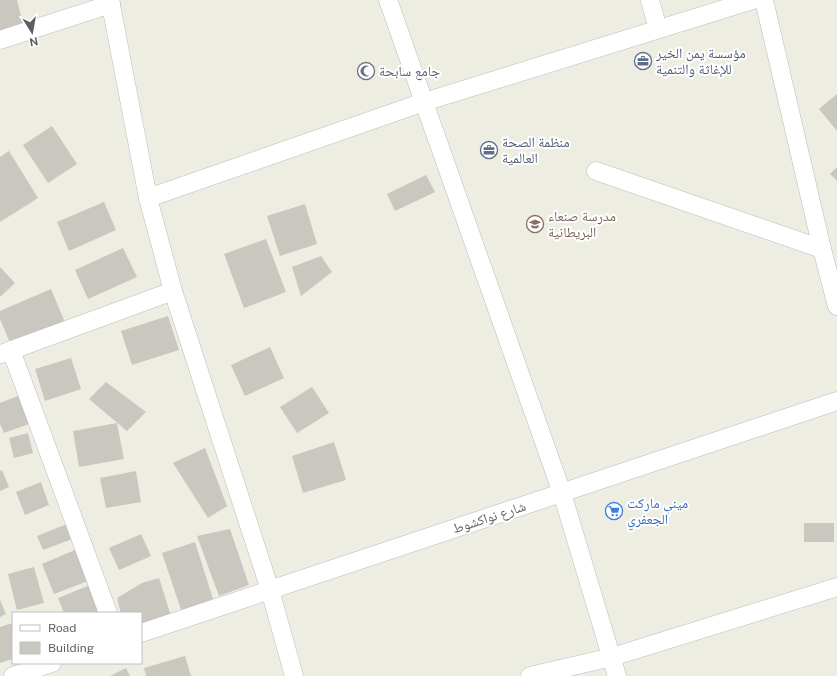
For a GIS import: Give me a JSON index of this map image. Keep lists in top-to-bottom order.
{
  "streets": {
    "street": ["شارع نواكشوط"]
  },
  "places": {
    "office": ["مؤسسة يمن الخير للإغاثة والتنمية", "منظمة الصحة العالمية"],
    "mosque": ["جامع سابحة"],
    "school or university": ["مدرسة صنعاء البريطانية"],
    "supermarket": ["ميني ماركت الجعفري"]
  },
  "legend": ["Road", "Building"],
  "north": "bottom"
}
